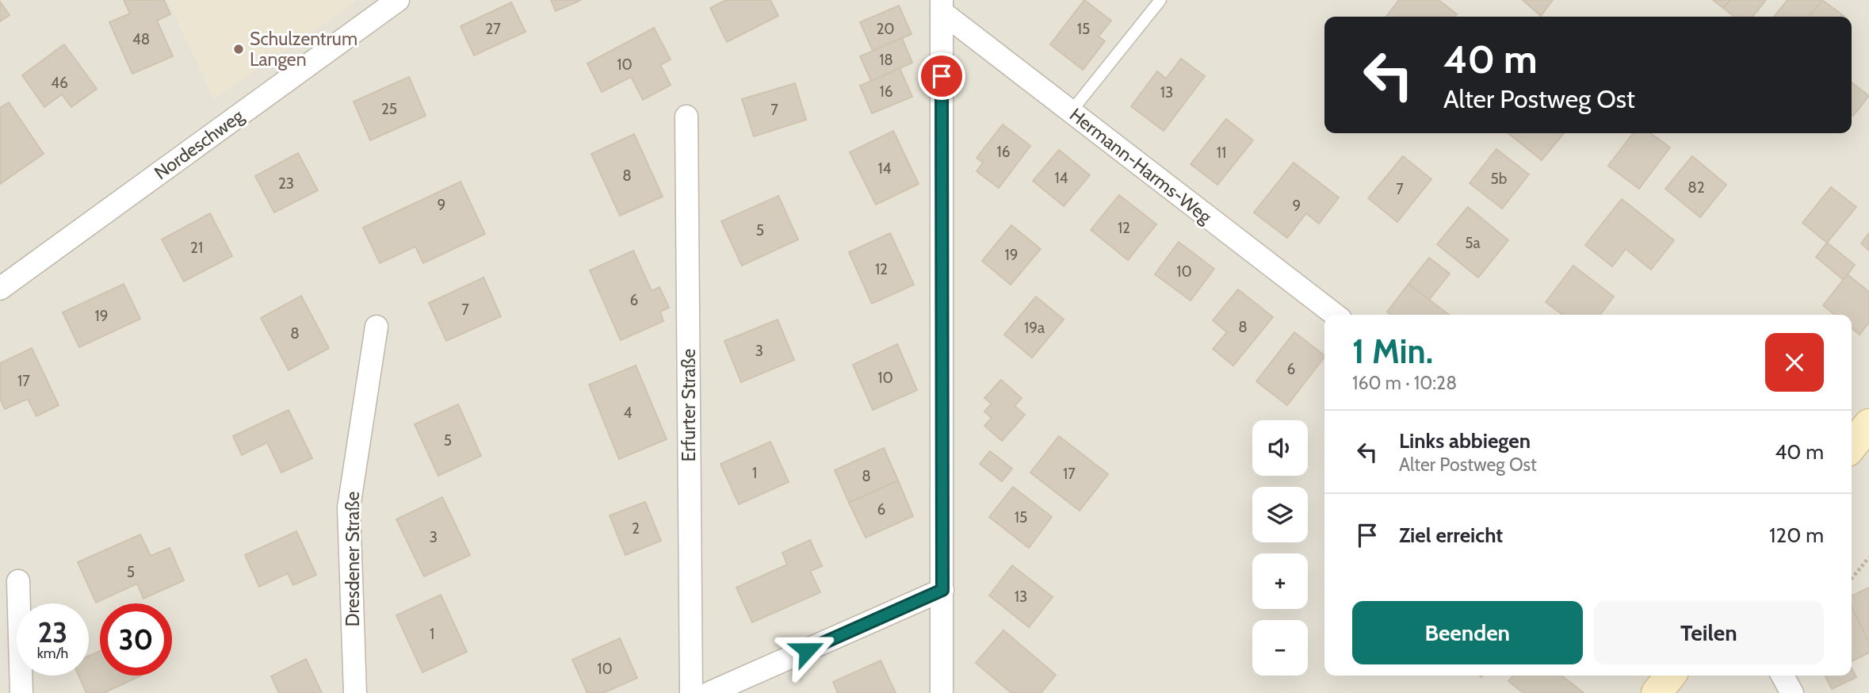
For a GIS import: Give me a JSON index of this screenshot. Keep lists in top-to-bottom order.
{
  "streets": {
    "street": [
      "Nordeschweg",
      "Hermann-Harms-Weg",
      "Erfurter Straße",
      "Dresdener Straße"
    ]
  },
  "places": ["Schulzentrum Langen"],
  "house_numbers": [
    "27",
    "20",
    "15",
    "48",
    "18",
    "10",
    "46",
    "16",
    "13",
    "25",
    "7",
    "16",
    "11",
    "14",
    "8",
    "14",
    "5b",
    "23",
    "82",
    "7",
    "9",
    "9",
    "12",
    "5",
    "5a",
    "21",
    "19",
    "12",
    "10",
    "6",
    "7",
    "19",
    "8",
    "19a",
    "8",
    "3",
    "6",
    "10",
    "17",
    "4",
    "5",
    "1",
    "17",
    "8",
    "6",
    "15",
    "2",
    "3",
    "5",
    "13",
    "1",
    "10"
  ],
  "page": {
    "turn": ["40 m", "Alter Postweg Ost"],
    "heading": ["1 Min.", "160 m · 10:28"],
    "list": [
      {
        "name": "Links abbiegen",
        "note": "Alter Postweg Ost",
        "value": "40 m"
      },
      {
        "name": "Ziel erreicht",
        "value": "120 m"
      }
    ],
    "map_buttons": ["+", "−"],
    "buttons": ["Beenden", "Teilen"],
    "speed": "23 km/h",
    "limit": "30"
  }
}
